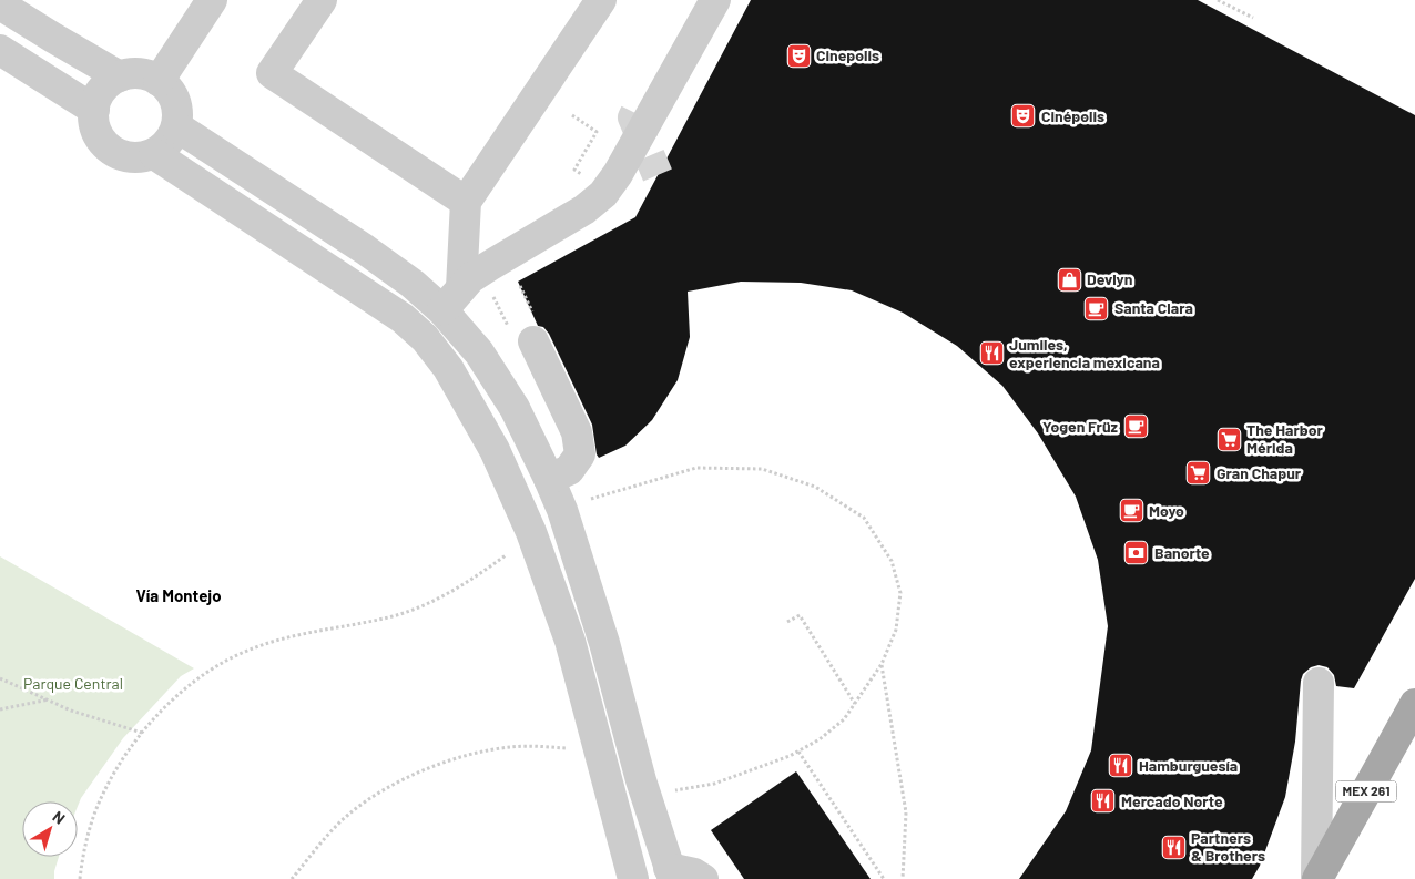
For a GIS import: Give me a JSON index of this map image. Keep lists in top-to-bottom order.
{
  "streets": {
    "main road": ["MEX 261"]
  },
  "districts": ["Vía Montejo"],
  "parks": ["Parque Central"],
  "places": {
    "theatre": ["Cinepolis", "Cinépolis"],
    "shop": ["Devlyn"],
    "cafe": ["Santa Clara", "Yogen Früz", "Moyo"],
    "restaurant": [
      "Jumiles, experiencia mexicana",
      "Hamburguesía",
      "Mercado Norte",
      "Partners & Brothers"
    ],
    "supermarket": ["The Harbor Mérida", "Gran Chapur"],
    "bank": ["Banorte"]
  },
  "north": "top right"
}
